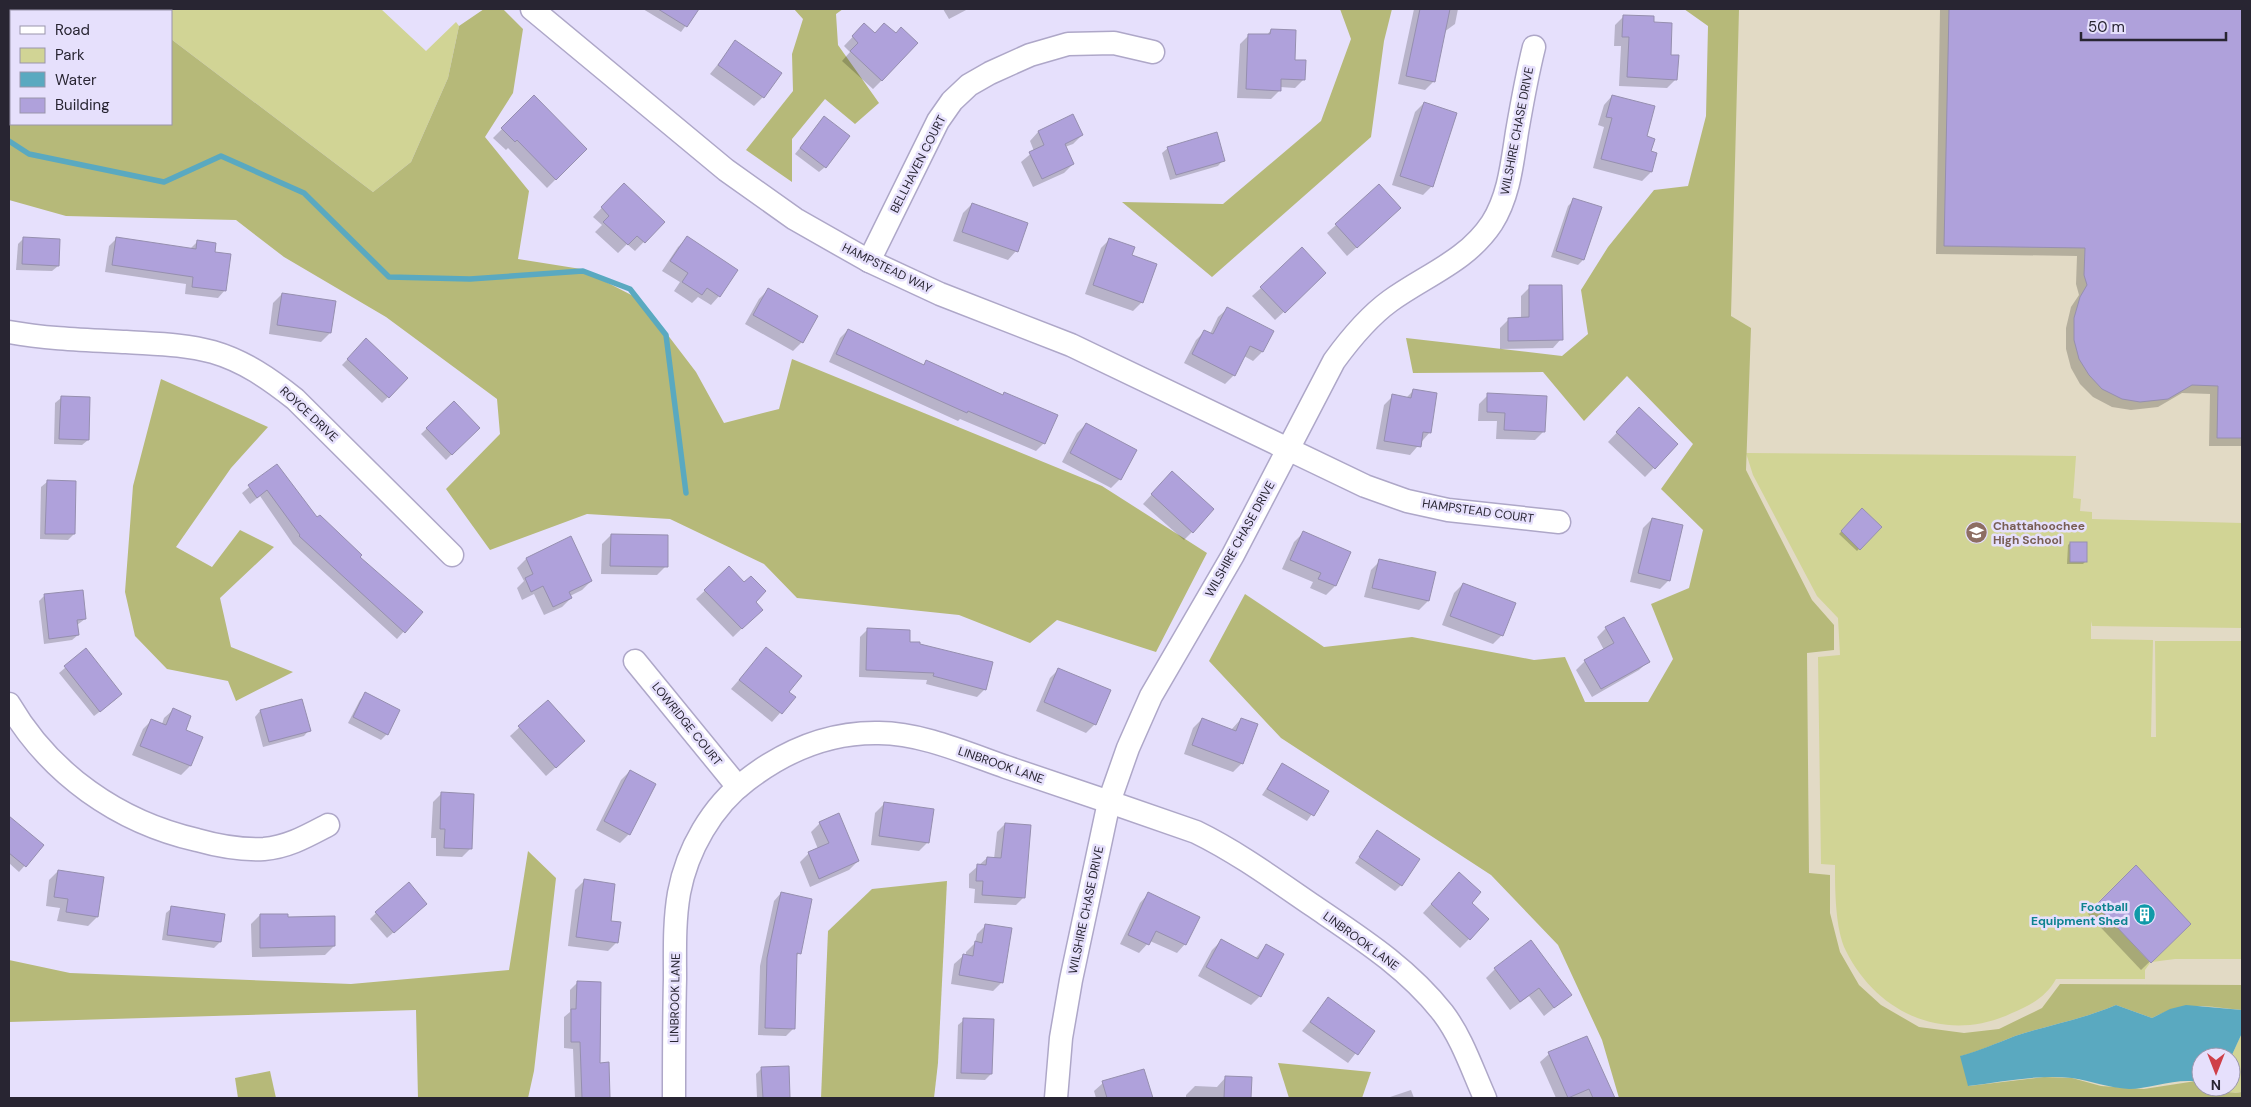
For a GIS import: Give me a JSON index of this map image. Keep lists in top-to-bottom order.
{
  "streets": {
    "street": [
      "WILSHIRE CHASE DRIVE",
      "BELLHAVEN COURT",
      "HAMPSTEAD WAY",
      "ROYCE DRIVE",
      "HAMPSTEAD COURT",
      "LOWRIDGE COURT",
      "LINBROOK LANE"
    ]
  },
  "crossings": [
    ["WILSHIRE CHASE DRIVE", "HAMPSTEAD WAY"],
    ["WILSHIRE CHASE DRIVE", "HAMPSTEAD COURT"],
    ["WILSHIRE CHASE DRIVE", "LINBROOK LANE"],
    ["BELLHAVEN COURT", "HAMPSTEAD WAY"],
    ["HAMPSTEAD WAY", "HAMPSTEAD COURT"],
    ["LOWRIDGE COURT", "LINBROOK LANE"]
  ],
  "places": {
    "school or university": ["Chattahoochee High School"],
    "building": ["Football Equipment Shed"]
  },
  "legend": [
    "Road",
    "Park",
    "Water",
    "Building"
  ],
  "scale_bar": "50 m",
  "north": "bottom"
}
